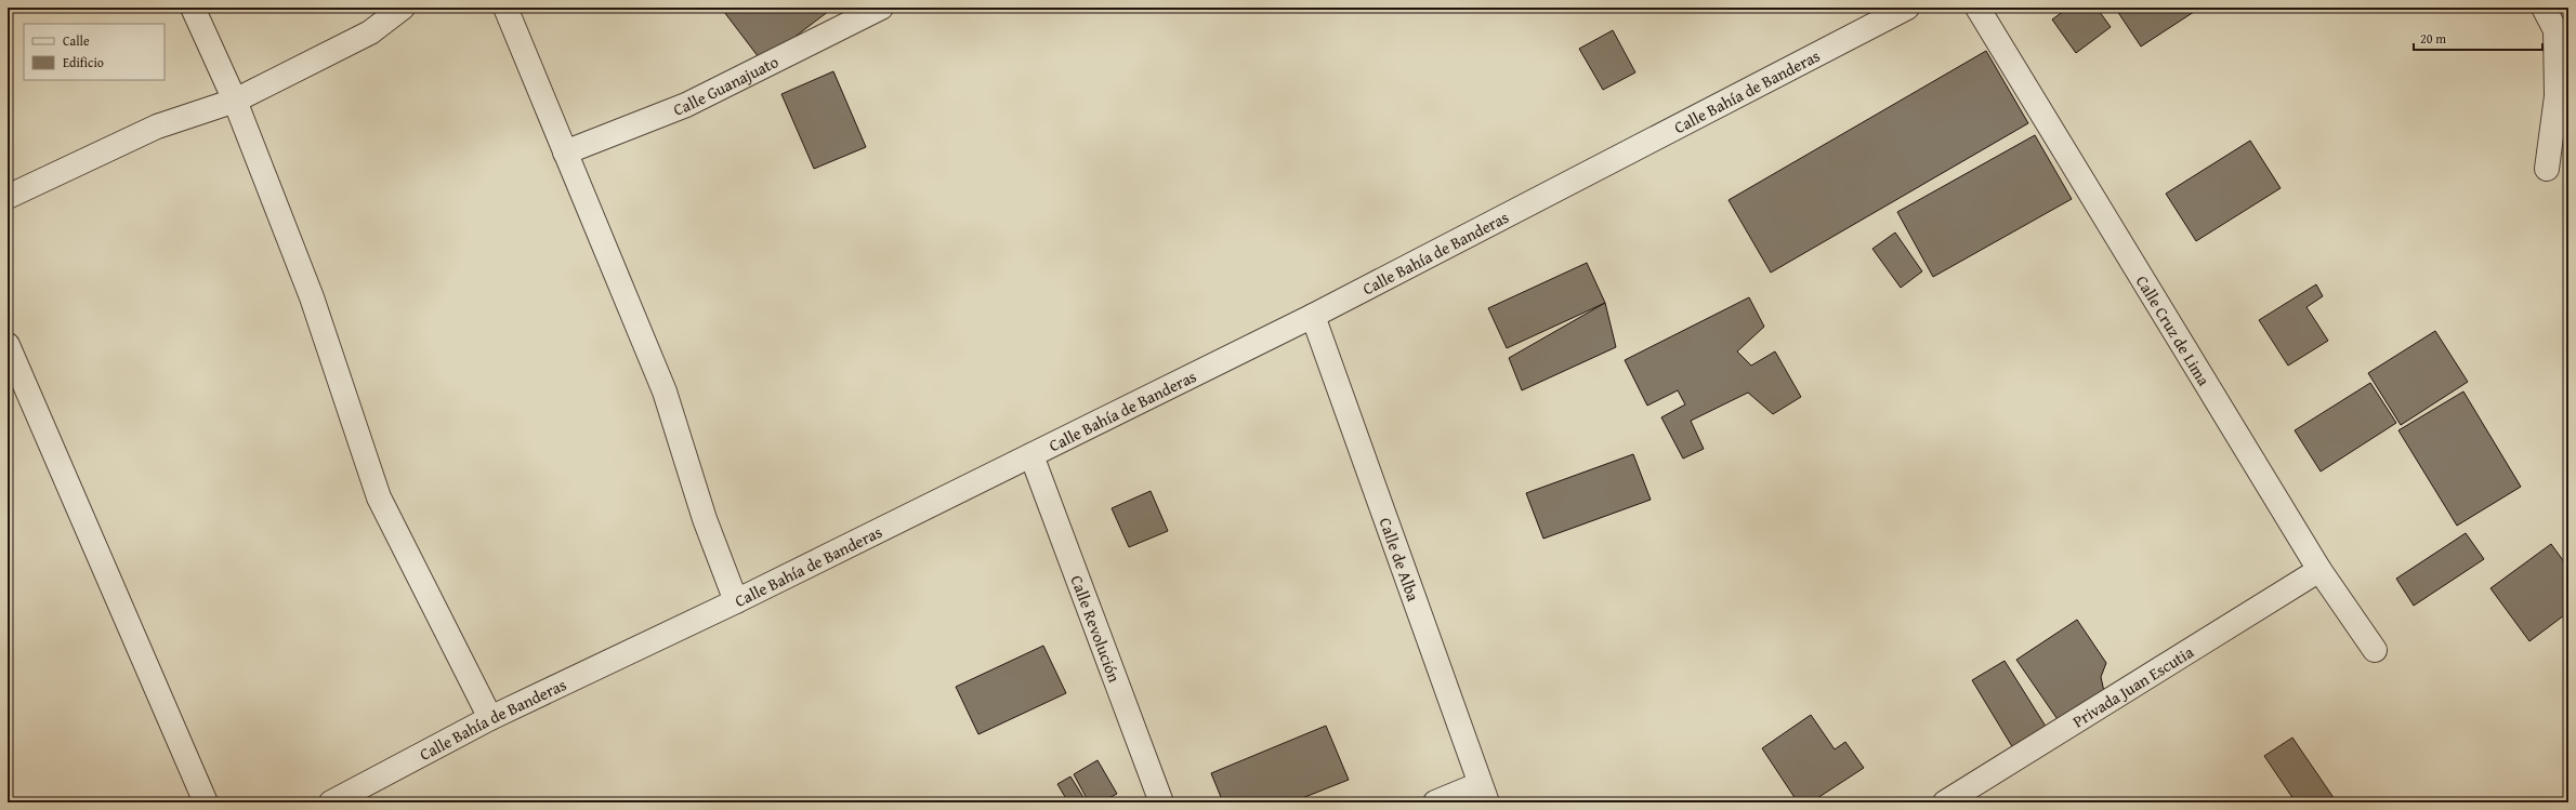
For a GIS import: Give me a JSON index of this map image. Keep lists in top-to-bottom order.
{
  "streets": {
    "street": [
      "Calle Guanajuato",
      "Calle Bahía de Banderas",
      "Calle Cruz de Lima",
      "Calle de Alba",
      "Calle Revolución",
      "Privada Juan Escutia"
    ]
  },
  "crossings": [
    ["Calle Bahía de Banderas", "Calle de Alba"],
    ["Calle Bahía de Banderas", "Calle Revolución"],
    ["Calle Cruz de Lima", "Privada Juan Escutia"]
  ],
  "legend": ["Calle", "Edificio"],
  "scale_bar": "20 m"
}
